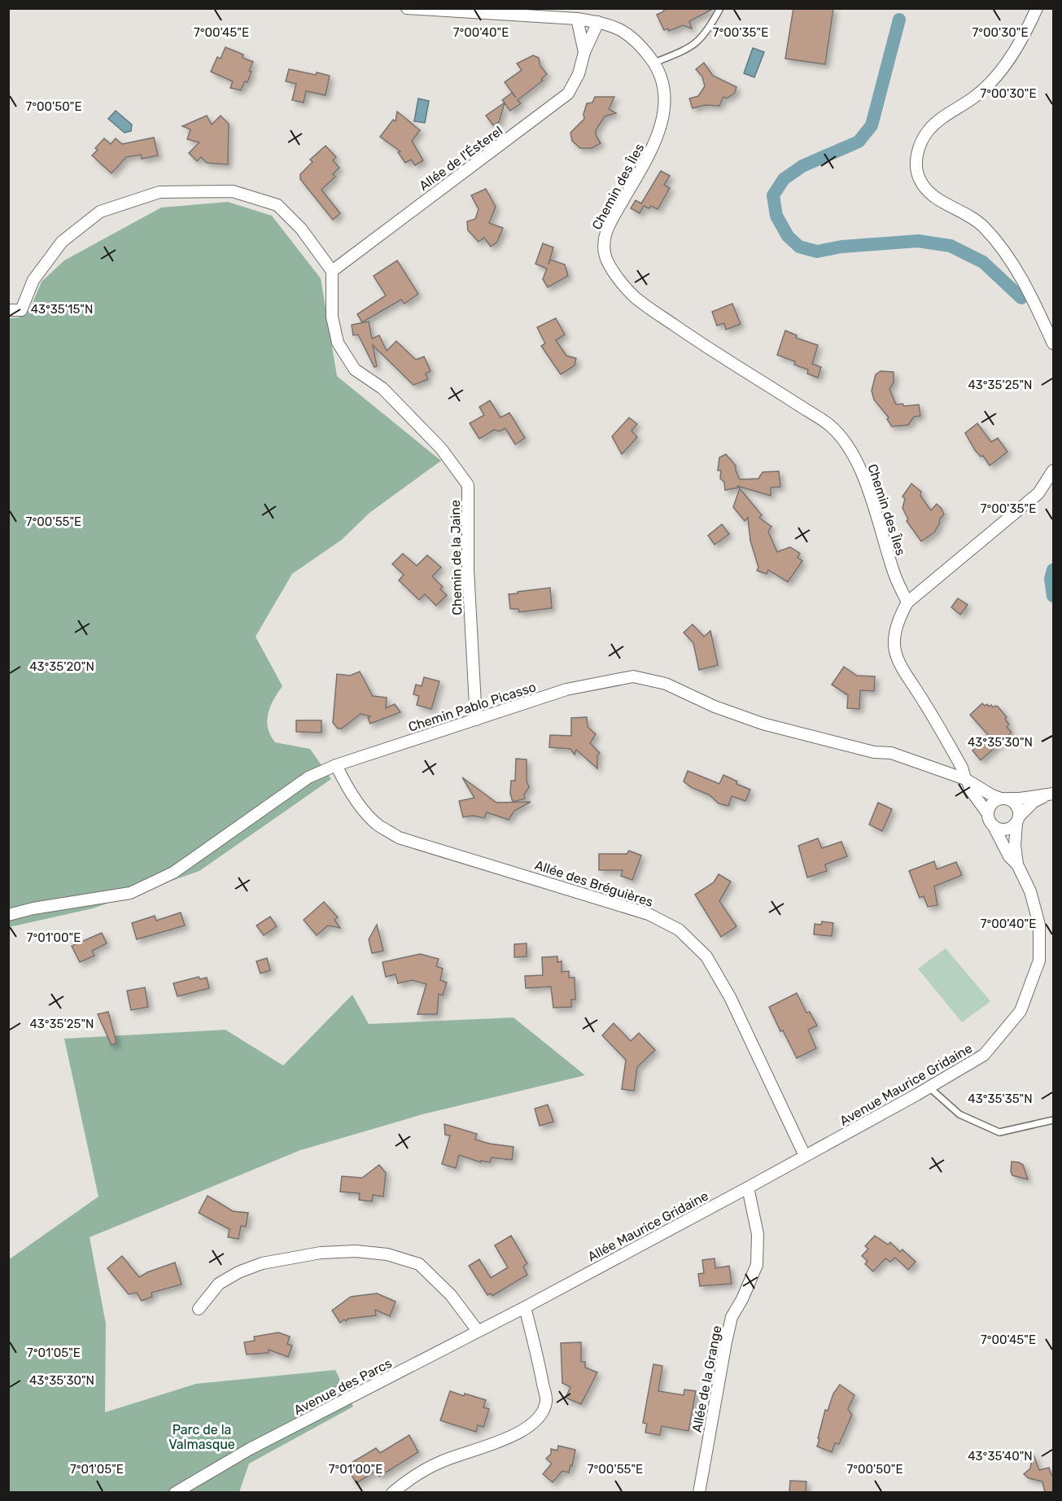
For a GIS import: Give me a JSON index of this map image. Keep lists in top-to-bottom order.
{
  "streets": {
    "street": [
      "Allée de l'Ésterel",
      "Chemin des Îles",
      "Chemin de la Jaine",
      "Chemin Pablo Picasso",
      "Allée des Bréguières",
      "Avenue Maurice Gridaine",
      "Allée Maurice Gridaine",
      "Allée de la Grange",
      "Avenue des Parcs"
    ]
  },
  "crossings": [
    ["Allée de l'Ésterel", "Chemin des Îles"],
    ["Allée de l'Ésterel", "Chemin de la Jaine"],
    ["Chemin de la Jaine", "Chemin Pablo Picasso"],
    ["Chemin Pablo Picasso", "Allée des Bréguières"],
    ["Chemin Pablo Picasso", "Avenue Maurice Gridaine"],
    ["Allée des Bréguières", "Avenue Maurice Gridaine"],
    ["Avenue Maurice Gridaine", "Allée Maurice Gridaine"],
    ["Allée Maurice Gridaine", "Allée de la Grange"],
    ["Allée Maurice Gridaine", "Avenue des Parcs"]
  ],
  "parks": ["Parc de la Valmasque"],
  "coordinates": [
    "7°00'45\"E",
    "7°00'40\"E",
    "7°00'35\"E",
    "7°00'30\"E",
    "7°00'50\"E",
    "43°35'15\"N",
    "43°35'25\"N",
    "7°00'55\"E",
    "43°35'20\"N",
    "43°35'30\"N",
    "7°01'00\"E",
    "43°35'35\"N",
    "7°01'05\"E",
    "43°35'40\"N"
  ]
}
